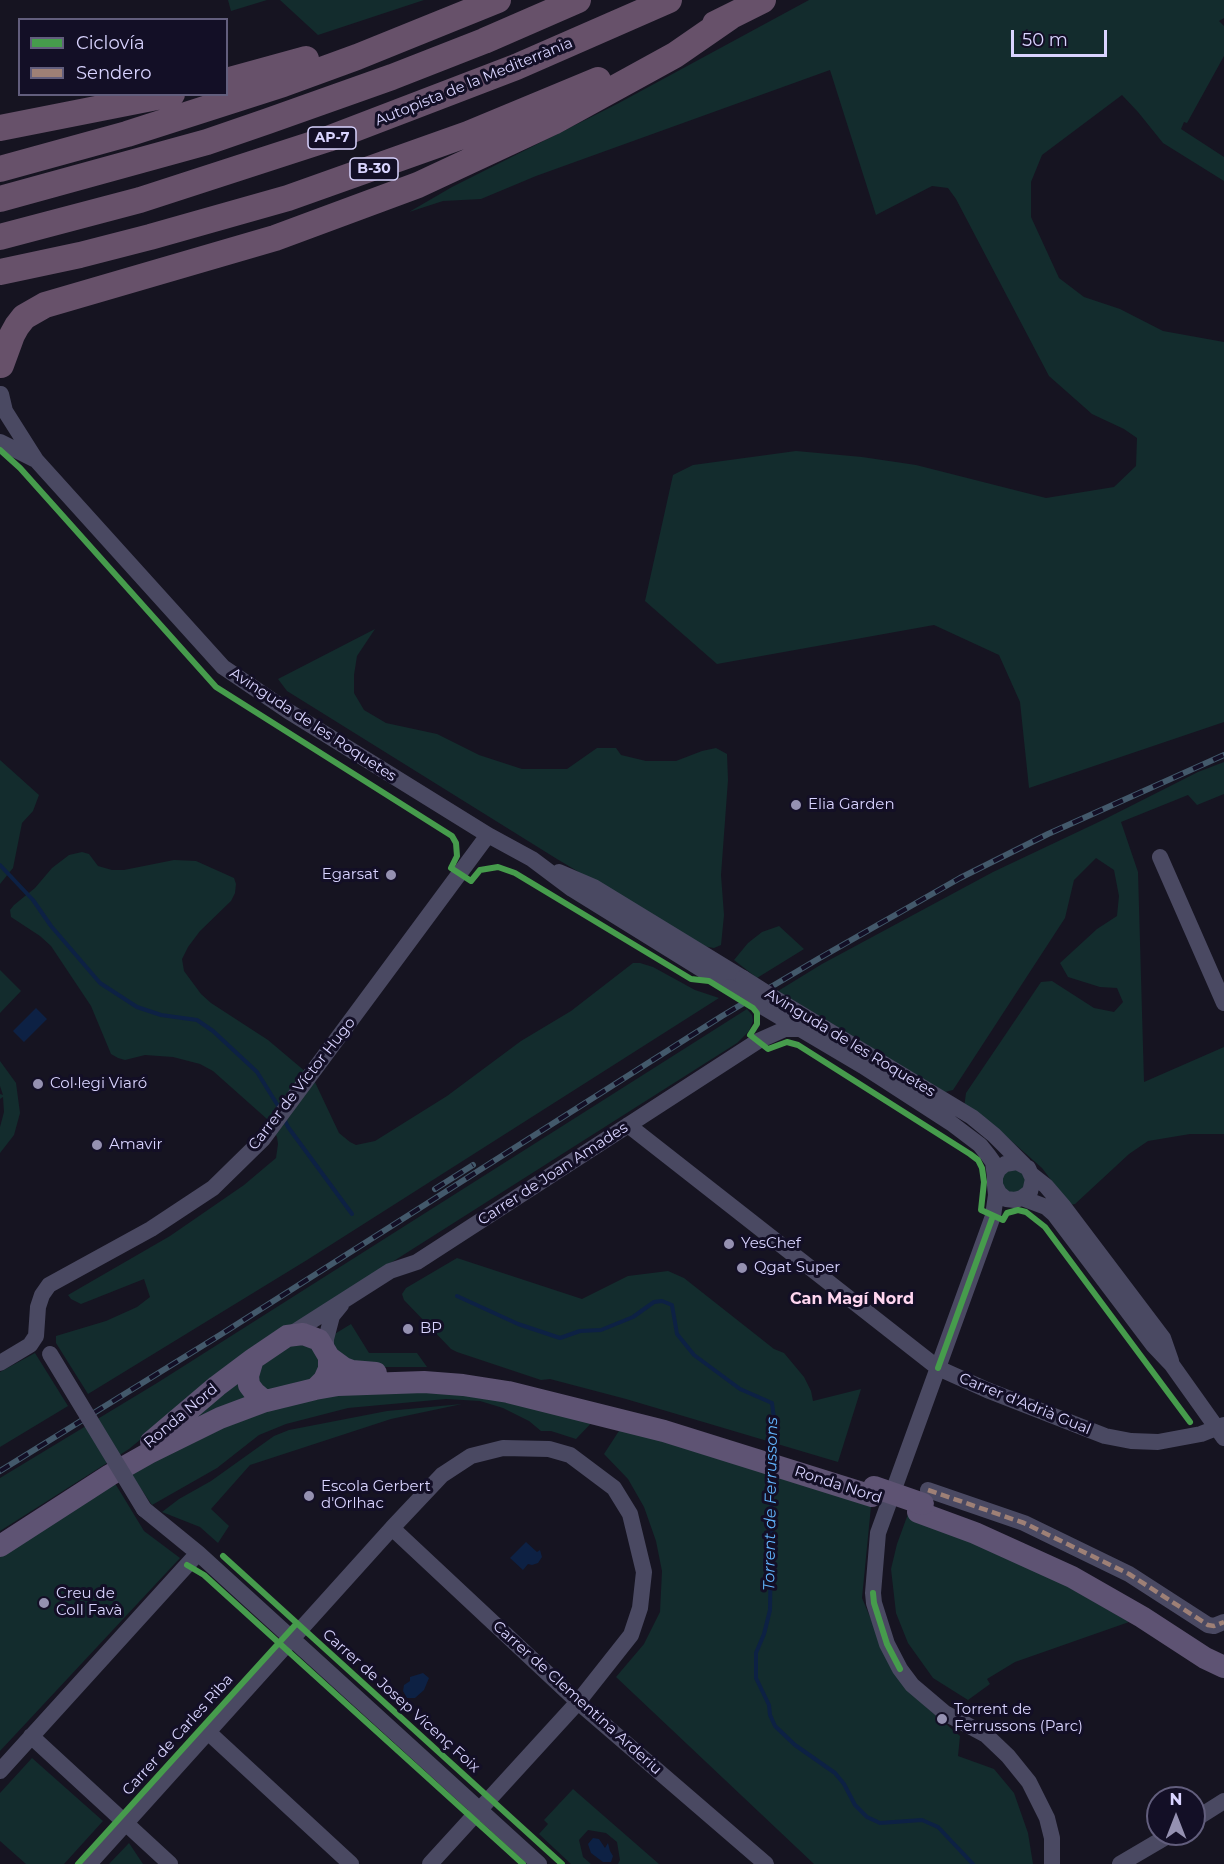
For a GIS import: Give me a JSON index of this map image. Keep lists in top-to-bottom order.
{
  "streets": {
    "highway": ["Autopista de la Mediterrània", "AP-7", "B-30"],
    "main road": ["Ronda Nord"],
    "street": [
      "Avinguda de les Roquetes",
      "Carrer de Víctor Hugo",
      "Carrer de Joan Amades",
      "Carrer d'Adrià Gual",
      "Carrer de Clementina Arderiu",
      "Carrer de Josep Vicenç Foix",
      "Carrer de Carles Riba"
    ]
  },
  "crossings": [
    ["Avinguda de les Roquetes", "Carrer de Víctor Hugo"],
    ["Avinguda de les Roquetes", "Carrer de Joan Amades"],
    ["Avinguda de les Roquetes", "Carrer d'Adrià Gual"],
    ["Carrer de Víctor Hugo", "Carrer de Josep Vicenç Foix"],
    ["Carrer de Joan Amades", "Carrer d'Adrià Gual"],
    ["Carrer de Joan Amades", "Ronda Nord"],
    ["Carrer de Clementina Arderiu", "Carrer de Carles Riba"],
    ["Carrer de Josep Vicenç Foix", "Carrer de Carles Riba"]
  ],
  "districts": ["Can Magí Nord"],
  "water": ["Torrent de Ferrussons"],
  "places": [
    "Elia Garden",
    "Egarsat",
    "Col·legi Viaró",
    "Amavir",
    "YesChef",
    "Qgat Super",
    "BP",
    "Escola Gerbert d'Orlhac",
    "Creu de Coll Favà",
    "Torrent de Ferrussons (Parc)"
  ],
  "legend": ["Ciclovía", "Sendero"],
  "scale_bar": "50 m",
  "north": "top"
}
